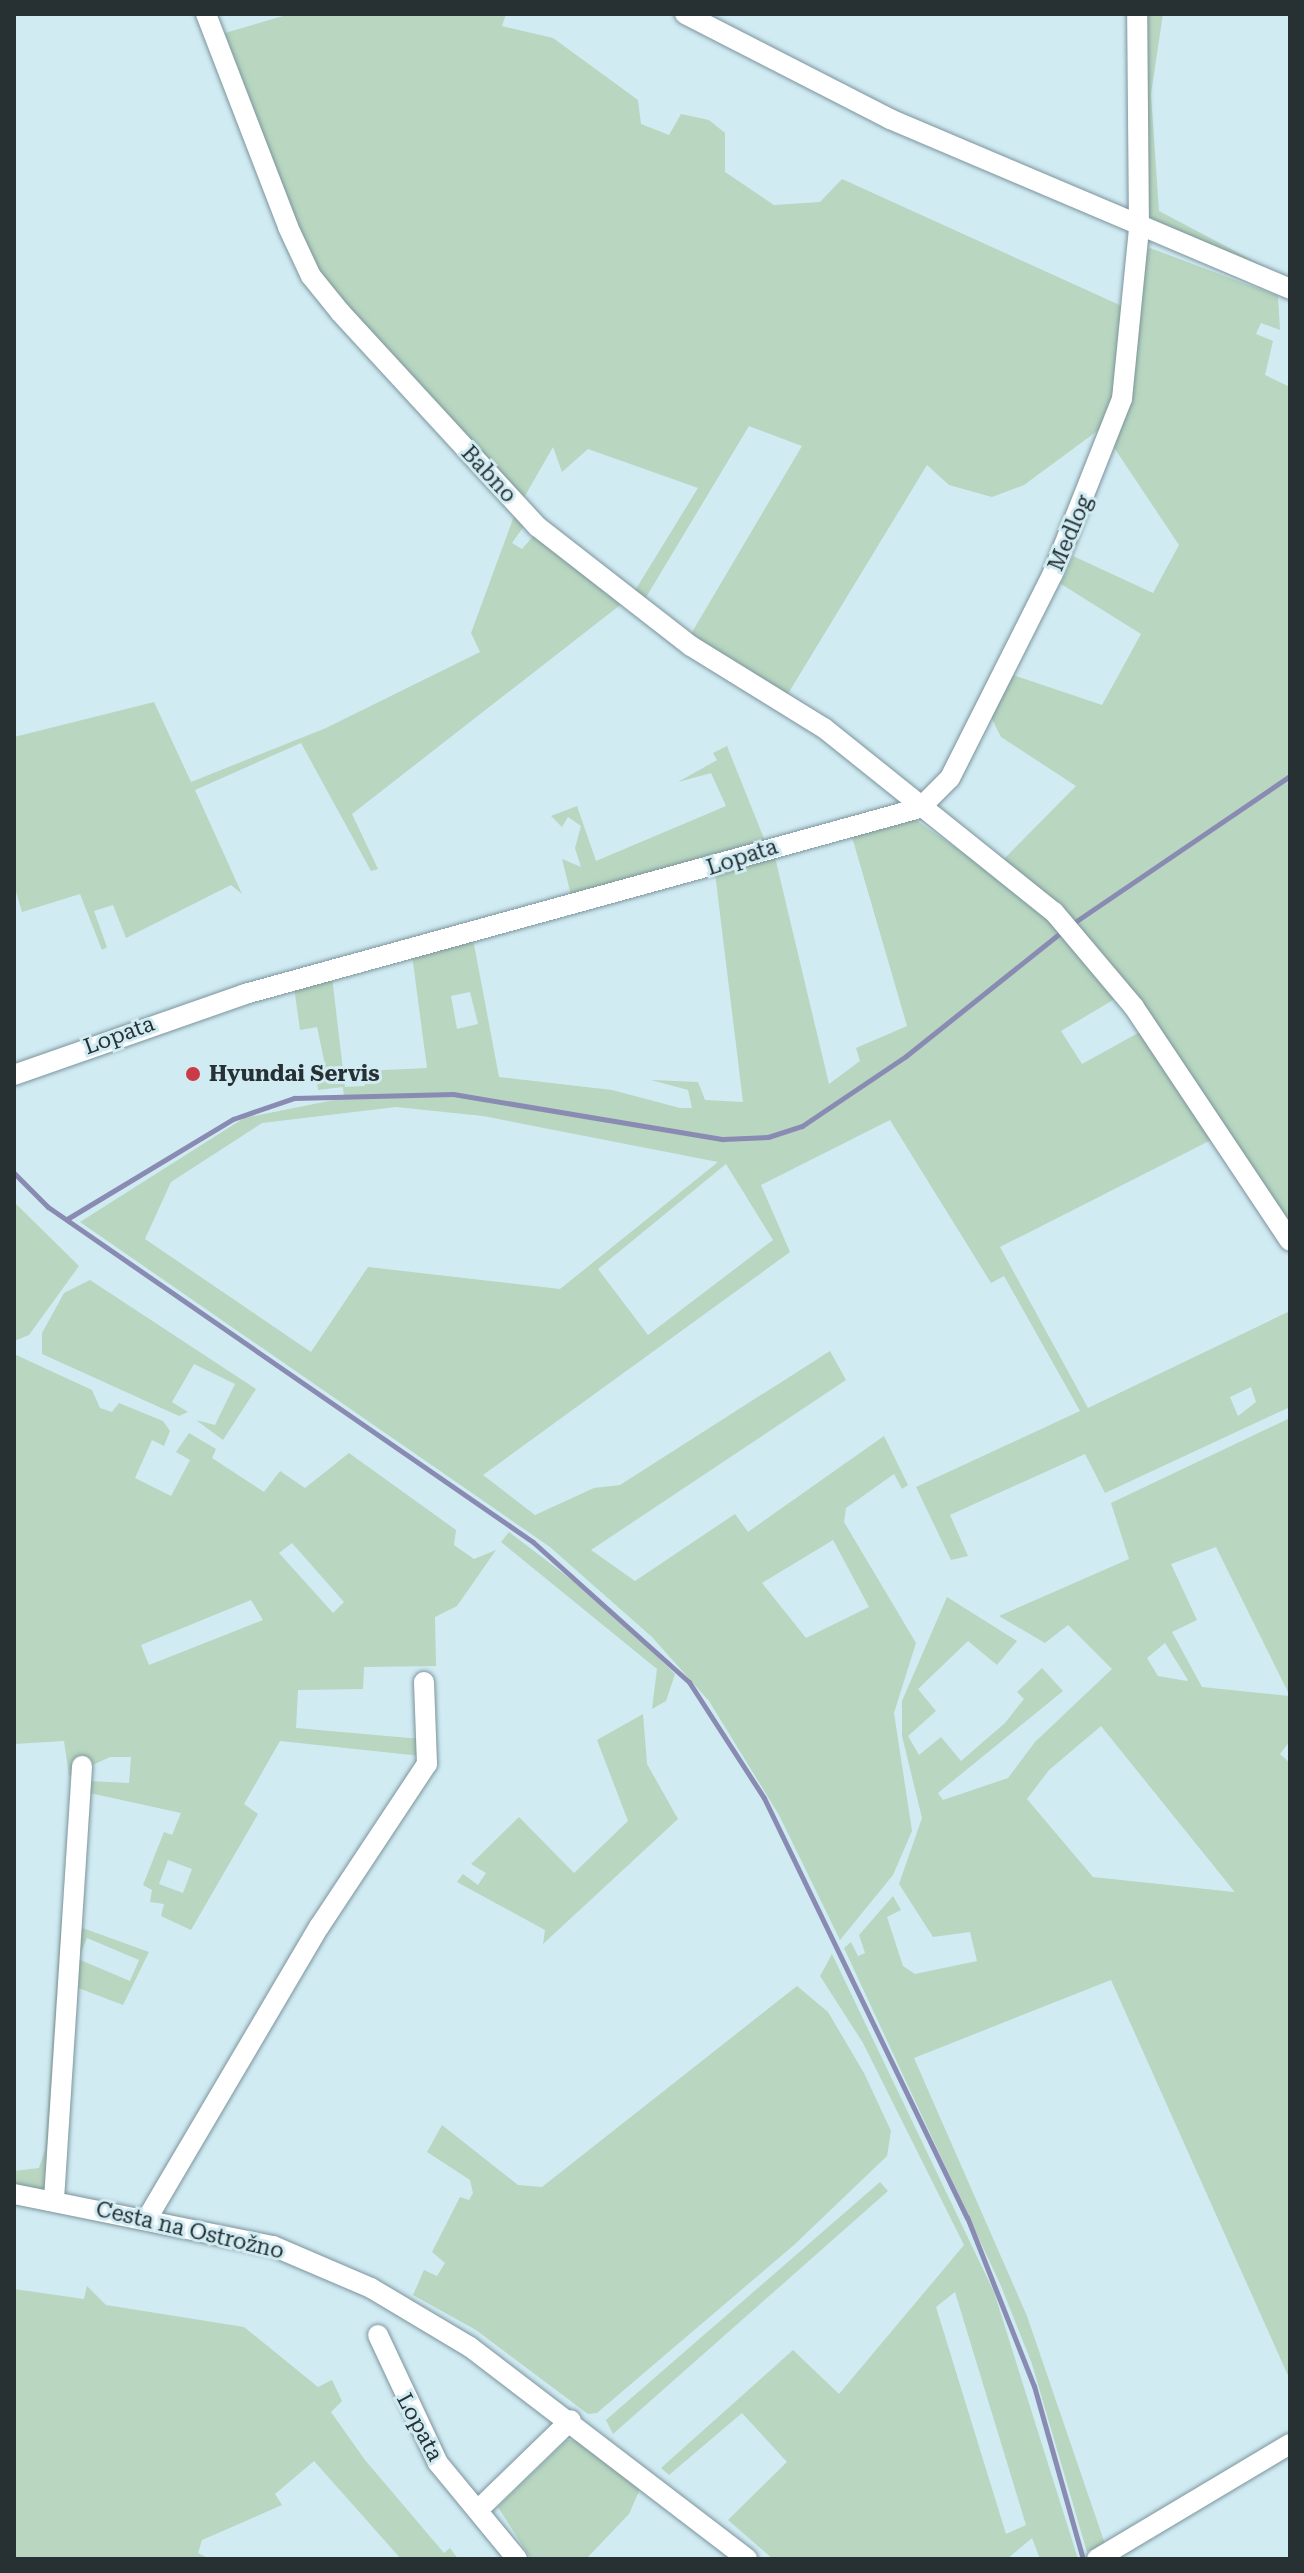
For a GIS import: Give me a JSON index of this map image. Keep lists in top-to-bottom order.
{
  "streets": {
    "street": [
      "Babno",
      "Medlog",
      "Lopata",
      "Cesta na Ostrožno"
    ]
  },
  "crossings": [
    ["Babno", "Medlog"],
    ["Babno", "Lopata"],
    ["Medlog", "Lopata"]
  ],
  "places": ["Hyundai Servis"]
}
